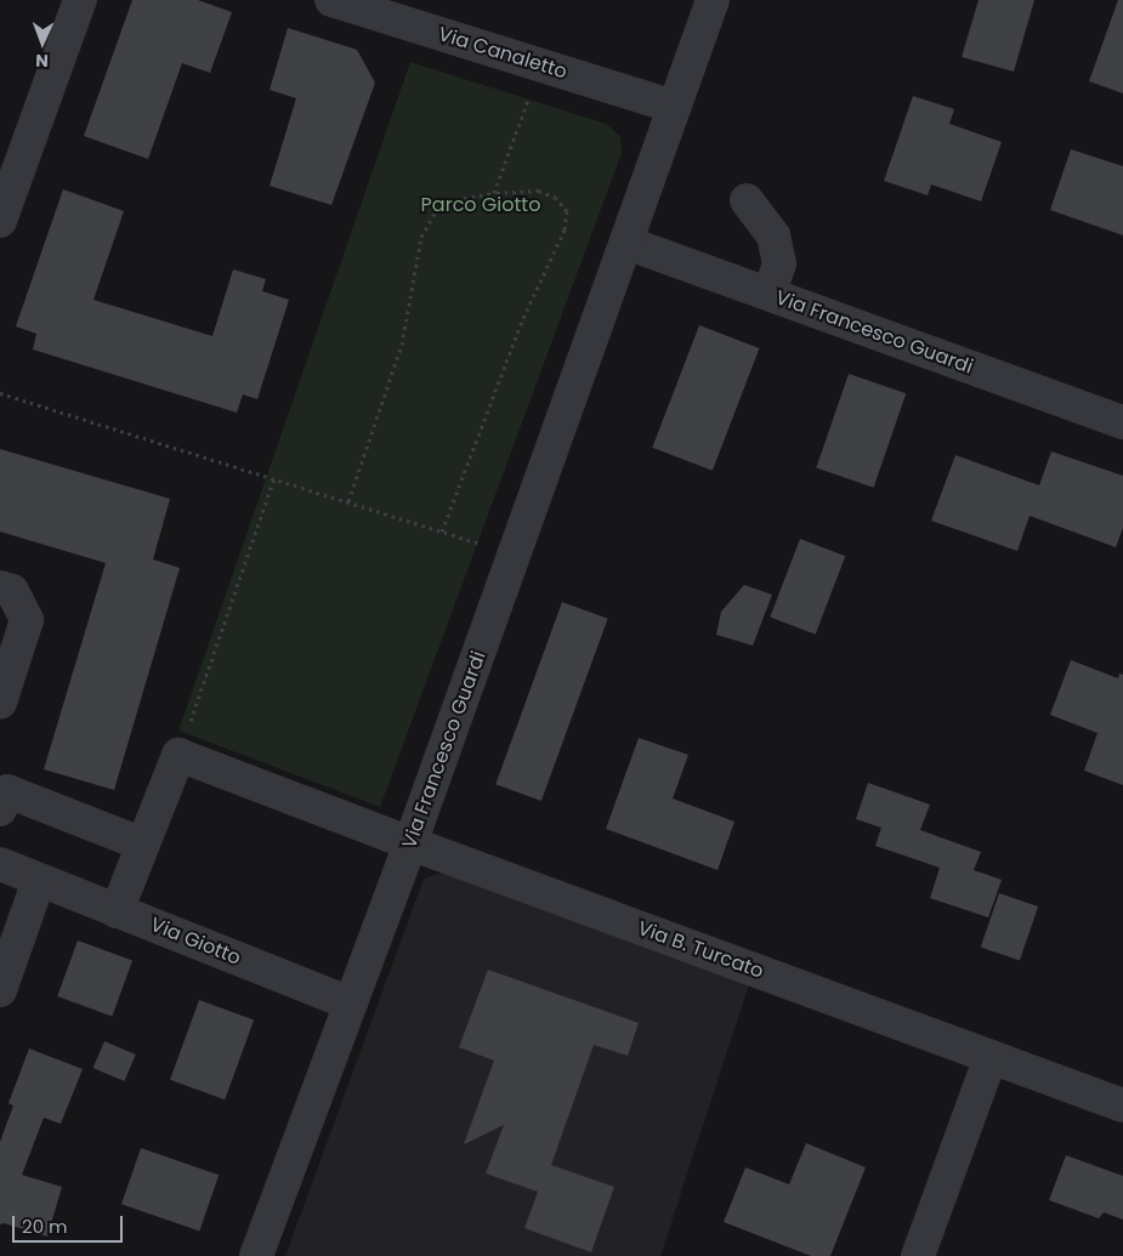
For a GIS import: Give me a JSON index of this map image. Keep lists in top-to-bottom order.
{
  "streets": {
    "street": [
      "Via Canaletto",
      "Via Francesco Guardi",
      "Via Giotto",
      "Via B. Turcato"
    ]
  },
  "crossings": [
    ["Via Canaletto", "Via Francesco Guardi"],
    ["Via Francesco Guardi", "Via Giotto"],
    ["Via Francesco Guardi", "Via B. Turcato"]
  ],
  "parks": ["Parco Giotto"],
  "scale_bar": "20 m",
  "north": "bottom"
}
